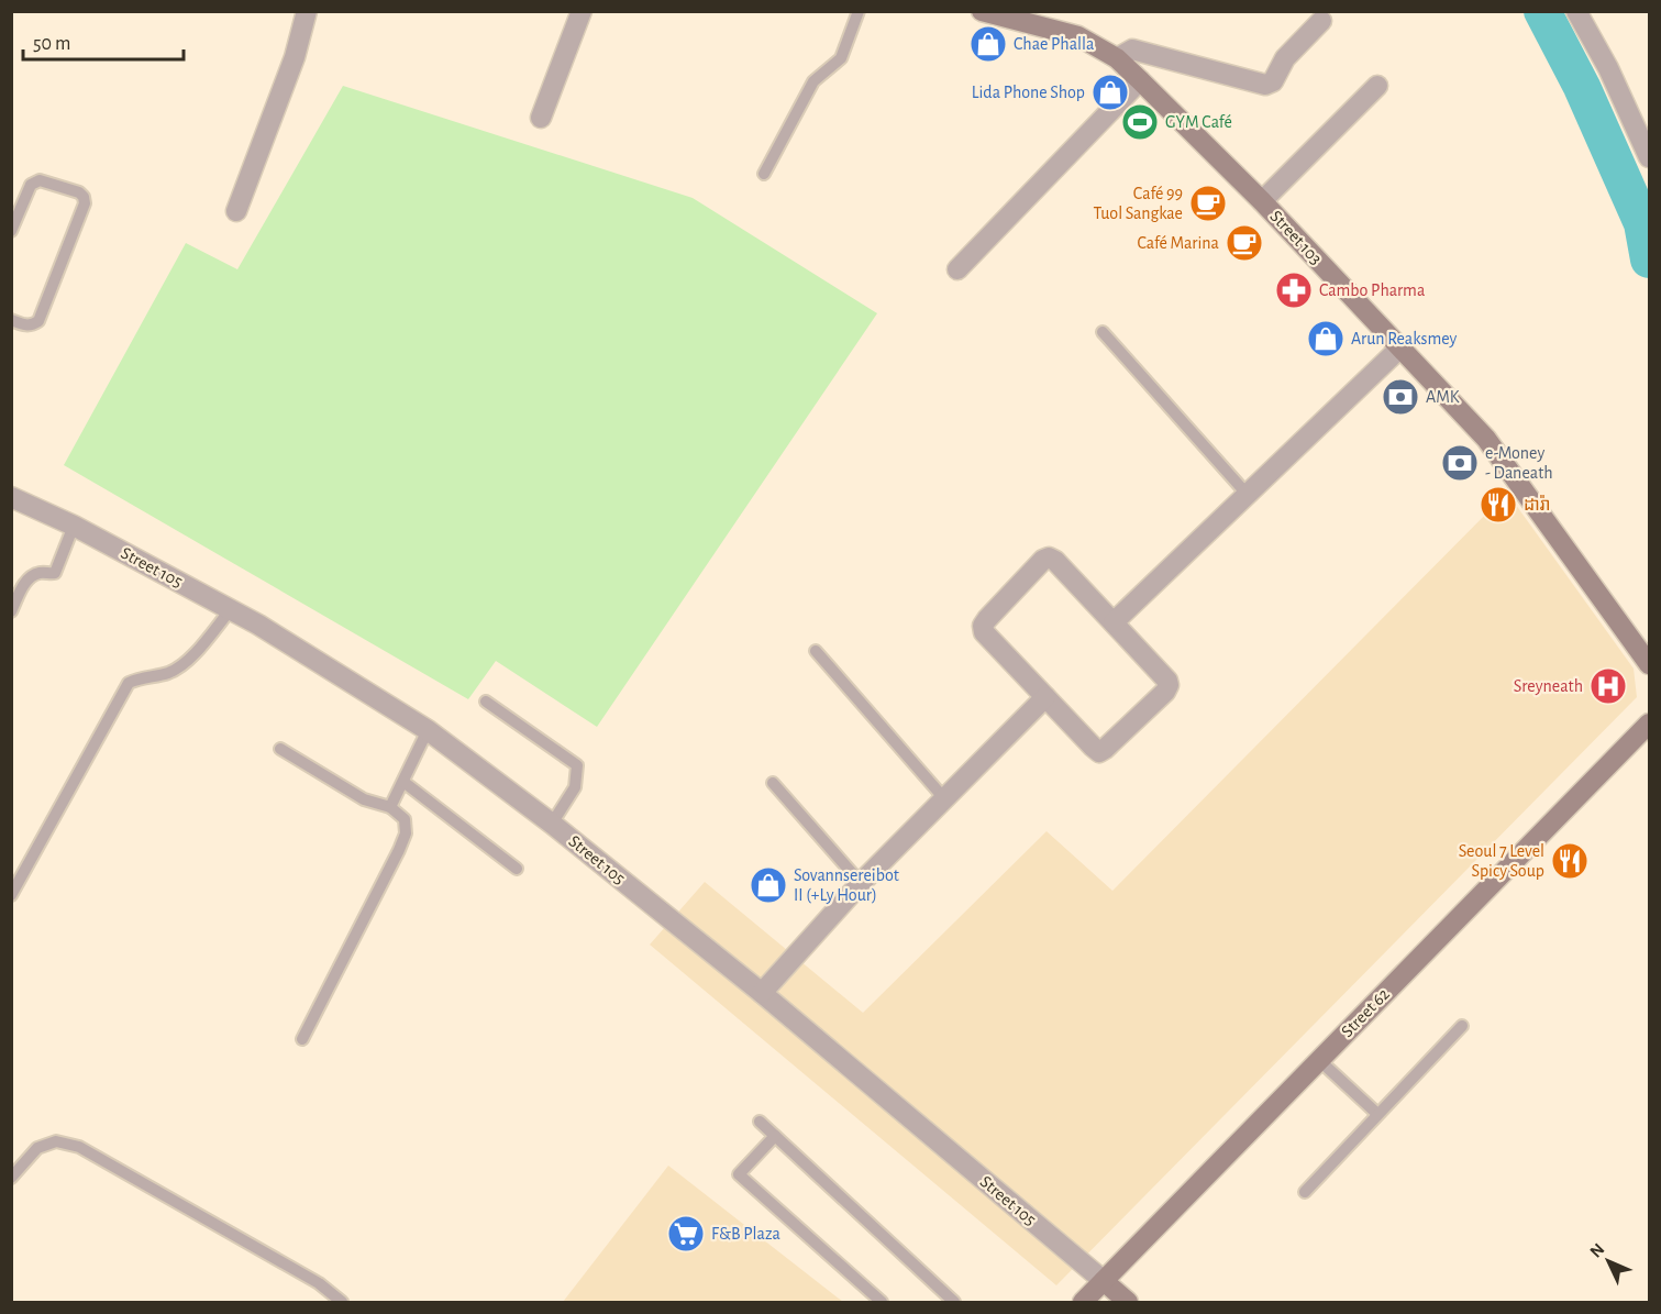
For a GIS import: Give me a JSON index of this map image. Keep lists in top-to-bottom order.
{
  "streets": {
    "street": ["Street 103", "Street 105", "Street 62"]
  },
  "crossings": [
    ["Street 105", "Street 62"]
  ],
  "places": {
    "shop": [
      "Chae Phalla",
      "Lida Phone Shop",
      "Arun Reaksmey",
      "Sovannsereibot II (+Ly Hour)"
    ],
    "sports": ["GYM Café"],
    "cafe": ["Café 99 Tuol Sangkae", "Café Marina"],
    "pharmacy": ["Cambo Pharma"],
    "bank": ["AMK", "e-Money - Daneath"],
    "restaurant": ["ដារ៉ា", "Seoul 7 Level Spicy Soup"],
    "hospital": ["Sreyneath"],
    "supermarket": ["F&B Plaza"]
  },
  "scale_bar": "50 m",
  "north": "top left"
}
